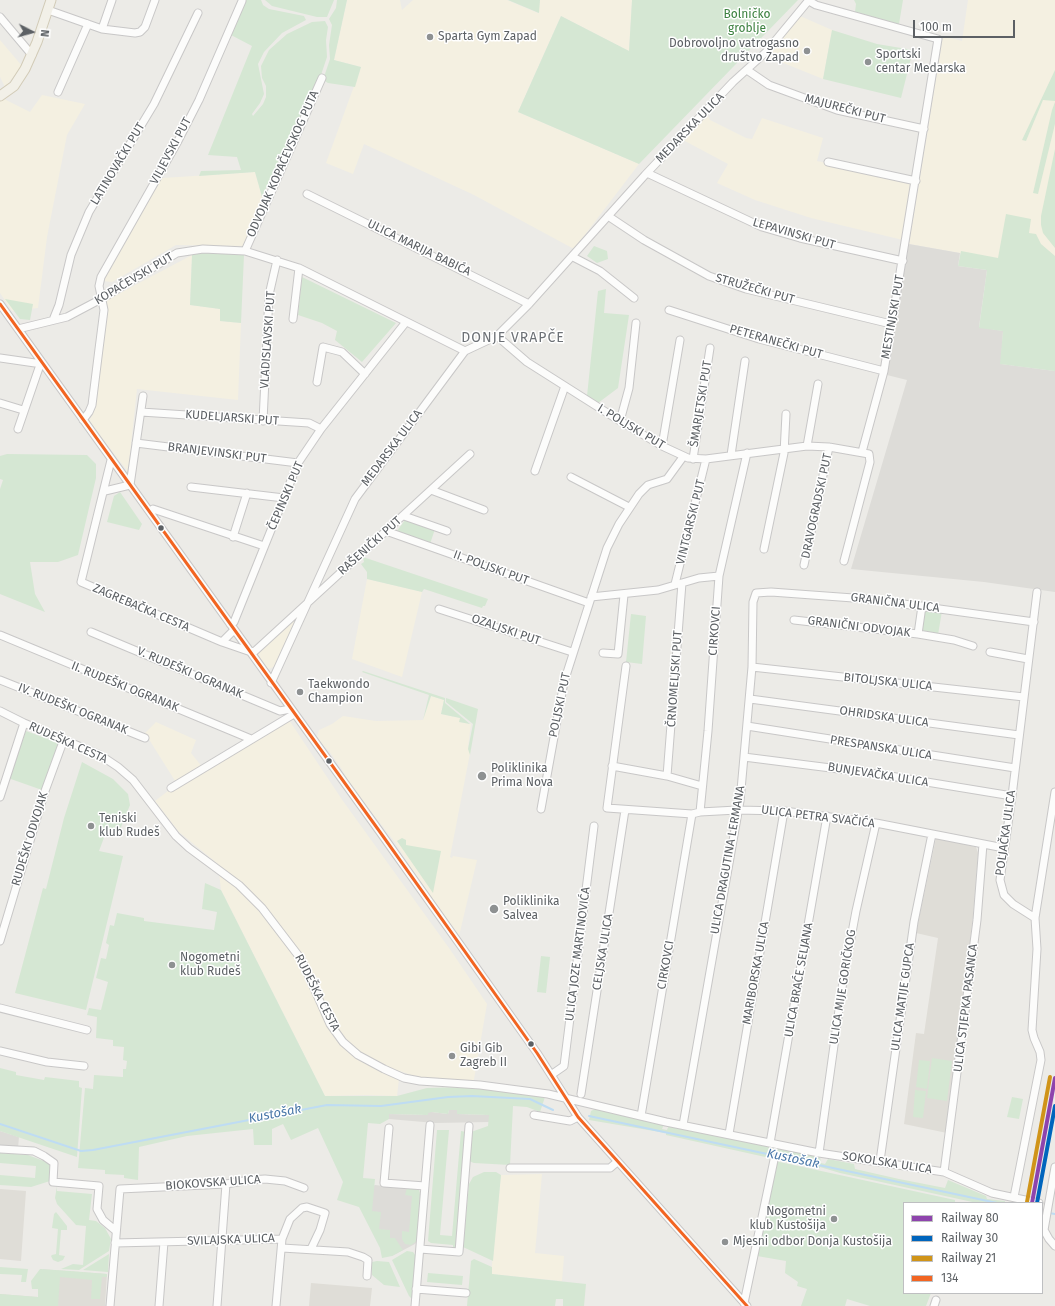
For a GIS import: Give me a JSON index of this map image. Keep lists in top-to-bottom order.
{
  "streets": {
    "street": [
      "MAJUREČKI PUT",
      "MEDARSKA ULICA",
      "VILJEVSKI PUT",
      "LATINOVAČKI PUT",
      "ODVOJAK KOPAČEVSKOG PUTA",
      "LEPAVINSKI PUT",
      "ULICA MARIJA BABIĆA",
      "KOPAČEVSKI PUT",
      "STRUŽEČKI PUT",
      "MESTINJSKI PUT",
      "VLADISLAVSKI PUT",
      "PETERANEČKI PUT",
      "ŠMARJETSKI PUT",
      "KUDELJARSKI PUT",
      "I. POLJSKI PUT",
      "BRANJEVINSKI PUT",
      "ČEPINSKI PUT",
      "DRAVOGRADSKI PUT",
      "VINTGARSKI PUT",
      "RAŠENIČKI PUT",
      "II. POLJSKI PUT",
      "GRANIČNA ULICA",
      "ZAGREBAČKA CESTA",
      "GRANIČNI ODVOJAK",
      "OZALJSKI PUT",
      "CIRKOVCI",
      "V. RUDEŠKI OGRANAK",
      "ČRNOMELJSKI PUT",
      "BITOLJSKA ULICA",
      "II. RUDEŠKI OGRANAK",
      "POLJSKI PUT",
      "IV. RUDEŠKI OGRANAK",
      "OHRIDSKA ULICA",
      "RUDEŠKA CESTA",
      "PRESPANSKA ULICA",
      "BUNJEVAČKA ULICA",
      "ULICA PETRA SVAČIĆA",
      "POLJAČKA ULICA",
      "RUDEŠKI ODVOJAK",
      "ULICA DRAGUTINA LERMANA",
      "CELJSKA ULICA",
      "ULICA JOZE MARTINOVIĆA",
      "MARIBORSKA ULICA",
      "ULICA BRAĆE SELJANA",
      "ULICA MIJE GORIČKOG",
      "ULICA MATIJE GUPCA",
      "ULICA STJEPKA PASANCA",
      "SOKOLSKA ULICA",
      "BIOKOVSKA ULICA",
      "SVILAJSKA ULICA"
    ]
  },
  "crossings": [
    ["MAJUREČKI PUT", "MEDARSKA ULICA"],
    ["MAJUREČKI PUT", "MESTINJSKI PUT"],
    ["MEDARSKA ULICA", "LEPAVINSKI PUT"],
    ["MEDARSKA ULICA", "ULICA MARIJA BABIĆA"],
    ["MEDARSKA ULICA", "KOPAČEVSKI PUT"],
    ["MEDARSKA ULICA", "STRUŽEČKI PUT"],
    ["MEDARSKA ULICA", "MESTINJSKI PUT"],
    ["MEDARSKA ULICA", "I. POLJSKI PUT"],
    ["MEDARSKA ULICA", "RAŠENIČKI PUT"],
    ["VILJEVSKI PUT", "KOPAČEVSKI PUT"],
    ["LATINOVAČKI PUT", "KOPAČEVSKI PUT"],
    ["ODVOJAK KOPAČEVSKOG PUTA", "KOPAČEVSKI PUT"],
    ["LEPAVINSKI PUT", "MESTINJSKI PUT"],
    ["KOPAČEVSKI PUT", "VLADISLAVSKI PUT"],
    ["KOPAČEVSKI PUT", "ČEPINSKI PUT"],
    ["STRUŽEČKI PUT", "MESTINJSKI PUT"],
    ["MESTINJSKI PUT", "PETERANEČKI PUT"],
    ["MESTINJSKI PUT", "I. POLJSKI PUT"],
    ["VLADISLAVSKI PUT", "KUDELJARSKI PUT"],
    ["ŠMARJETSKI PUT", "I. POLJSKI PUT"],
    ["KUDELJARSKI PUT", "ČEPINSKI PUT"],
    ["I. POLJSKI PUT", "DRAVOGRADSKI PUT"],
    ["I. POLJSKI PUT", "VINTGARSKI PUT"],
    ["I. POLJSKI PUT", "CIRKOVCI"],
    ["BRANJEVINSKI PUT", "ČEPINSKI PUT"],
    ["VINTGARSKI PUT", "II. POLJSKI PUT"],
    ["VINTGARSKI PUT", "ČRNOMELJSKI PUT"],
    ["RAŠENIČKI PUT", "II. POLJSKI PUT"],
    ["RAŠENIČKI PUT", "ZAGREBAČKA CESTA"],
    ["II. POLJSKI PUT", "CIRKOVCI"],
    ["II. POLJSKI PUT", "ČRNOMELJSKI PUT"],
    ["II. POLJSKI PUT", "POLJSKI PUT"],
    ["GRANIČNA ULICA", "GRANIČNI ODVOJAK"],
    ["GRANIČNA ULICA", "POLJAČKA ULICA"],
    ["GRANIČNA ULICA", "ULICA DRAGUTINA LERMANA"],
    ["OZALJSKI PUT", "POLJSKI PUT"],
    ["CIRKOVCI", "ULICA PETRA SVAČIĆA"],
    ["CIRKOVCI", "SOKOLSKA ULICA"],
    ["BITOLJSKA ULICA", "POLJAČKA ULICA"],
    ["BITOLJSKA ULICA", "ULICA DRAGUTINA LERMANA"],
    ["OHRIDSKA ULICA", "POLJAČKA ULICA"],
    ["OHRIDSKA ULICA", "ULICA DRAGUTINA LERMANA"],
    ["RUDEŠKA CESTA", "RUDEŠKI ODVOJAK"],
    ["RUDEŠKA CESTA", "SOKOLSKA ULICA"],
    ["PRESPANSKA ULICA", "POLJAČKA ULICA"],
    ["PRESPANSKA ULICA", "ULICA DRAGUTINA LERMANA"],
    ["BUNJEVAČKA ULICA", "POLJAČKA ULICA"],
    ["BUNJEVAČKA ULICA", "ULICA DRAGUTINA LERMANA"],
    ["ULICA PETRA SVAČIĆA", "POLJAČKA ULICA"],
    ["ULICA PETRA SVAČIĆA", "ULICA DRAGUTINA LERMANA"],
    ["ULICA PETRA SVAČIĆA", "CELJSKA ULICA"],
    ["ULICA PETRA SVAČIĆA", "MARIBORSKA ULICA"],
    ["ULICA PETRA SVAČIĆA", "ULICA BRAĆE SELJANA"],
    ["ULICA PETRA SVAČIĆA", "ULICA MIJE GORIČKOG"],
    ["ULICA PETRA SVAČIĆA", "ULICA MATIJE GUPCA"],
    ["ULICA PETRA SVAČIĆA", "ULICA STJEPKA PASANCA"],
    ["ULICA DRAGUTINA LERMANA", "SOKOLSKA ULICA"],
    ["MARIBORSKA ULICA", "SOKOLSKA ULICA"],
    ["ULICA BRAĆE SELJANA", "SOKOLSKA ULICA"],
    ["ULICA MIJE GORIČKOG", "SOKOLSKA ULICA"],
    ["ULICA MATIJE GUPCA", "SOKOLSKA ULICA"],
    ["ULICA STJEPKA PASANCA", "SOKOLSKA ULICA"]
  ],
  "districts": ["DONJE VRAPČE"],
  "water": ["Kustošak"],
  "parks": ["Bolničko groblje"],
  "places": [
    "Sparta Gym Zapad",
    "Dobrovoljno vatrogasno društvo Zapad",
    "Sportski centar Medarska",
    "Taekwondo Champion",
    "Poliklinika Prima Nova",
    "Teniski klub Rudeš",
    "Poliklinika Salvea",
    "Nogometni klub Rudeš",
    "Gibi Gib Zagreb II",
    "Nogometni klub Kustošija",
    "Mjesni odbor Donja Kustošija"
  ],
  "lines": [
    "transit line 134",
    "rail line 21",
    "rail line 80",
    "rail line 30"
  ],
  "legend": [
    "Railway 80",
    "Railway 30",
    "Railway 21",
    "134"
  ],
  "scale_bar": "100 m",
  "north": "right"
}
